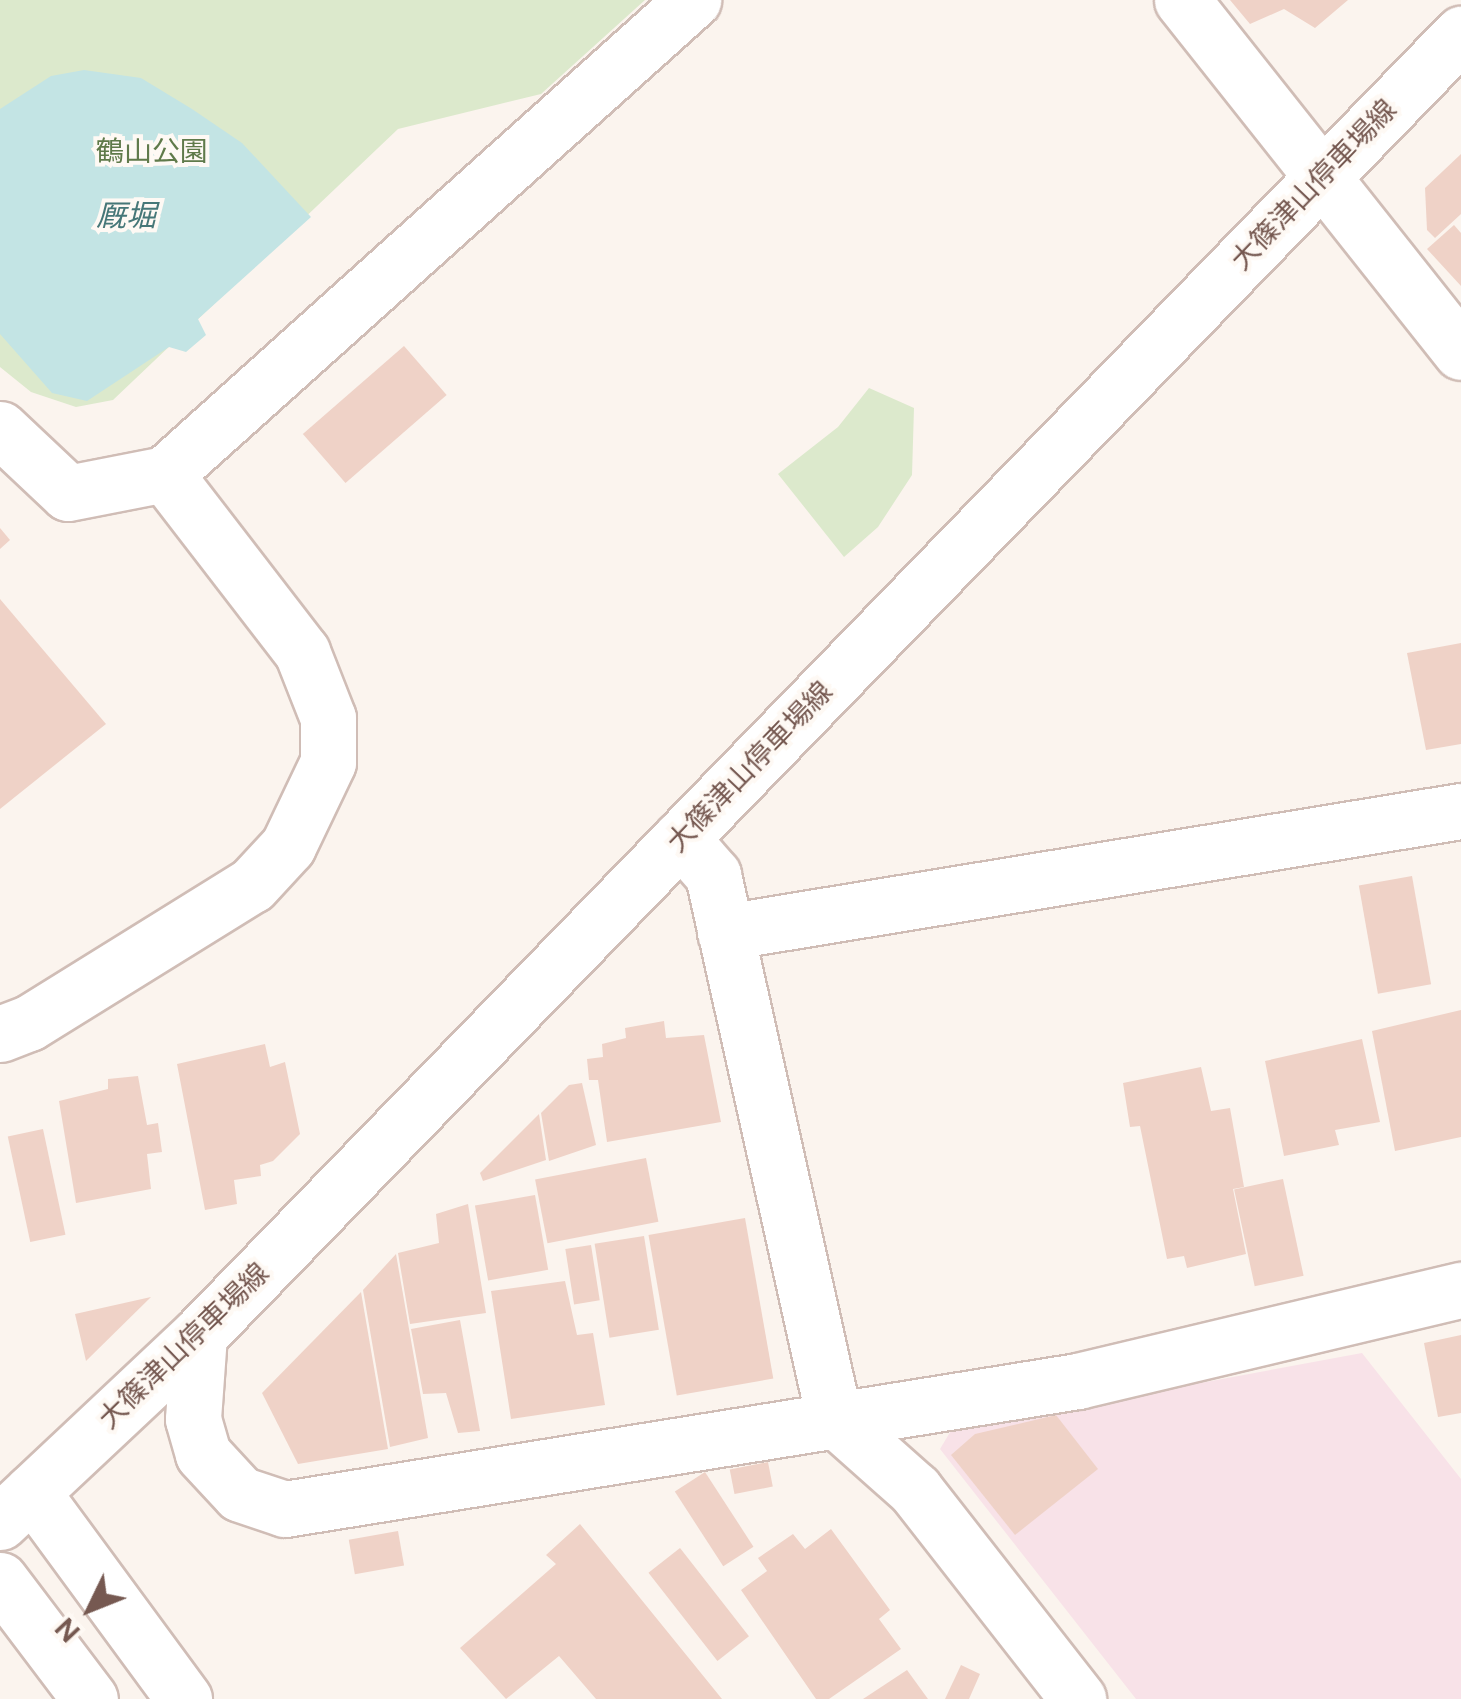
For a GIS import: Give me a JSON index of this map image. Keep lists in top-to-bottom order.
{
  "streets": {
    "street": ["大篠津山停車場線"]
  },
  "water": ["厩堀"],
  "parks": ["鶴山公園"],
  "north": "bottom left"
}
